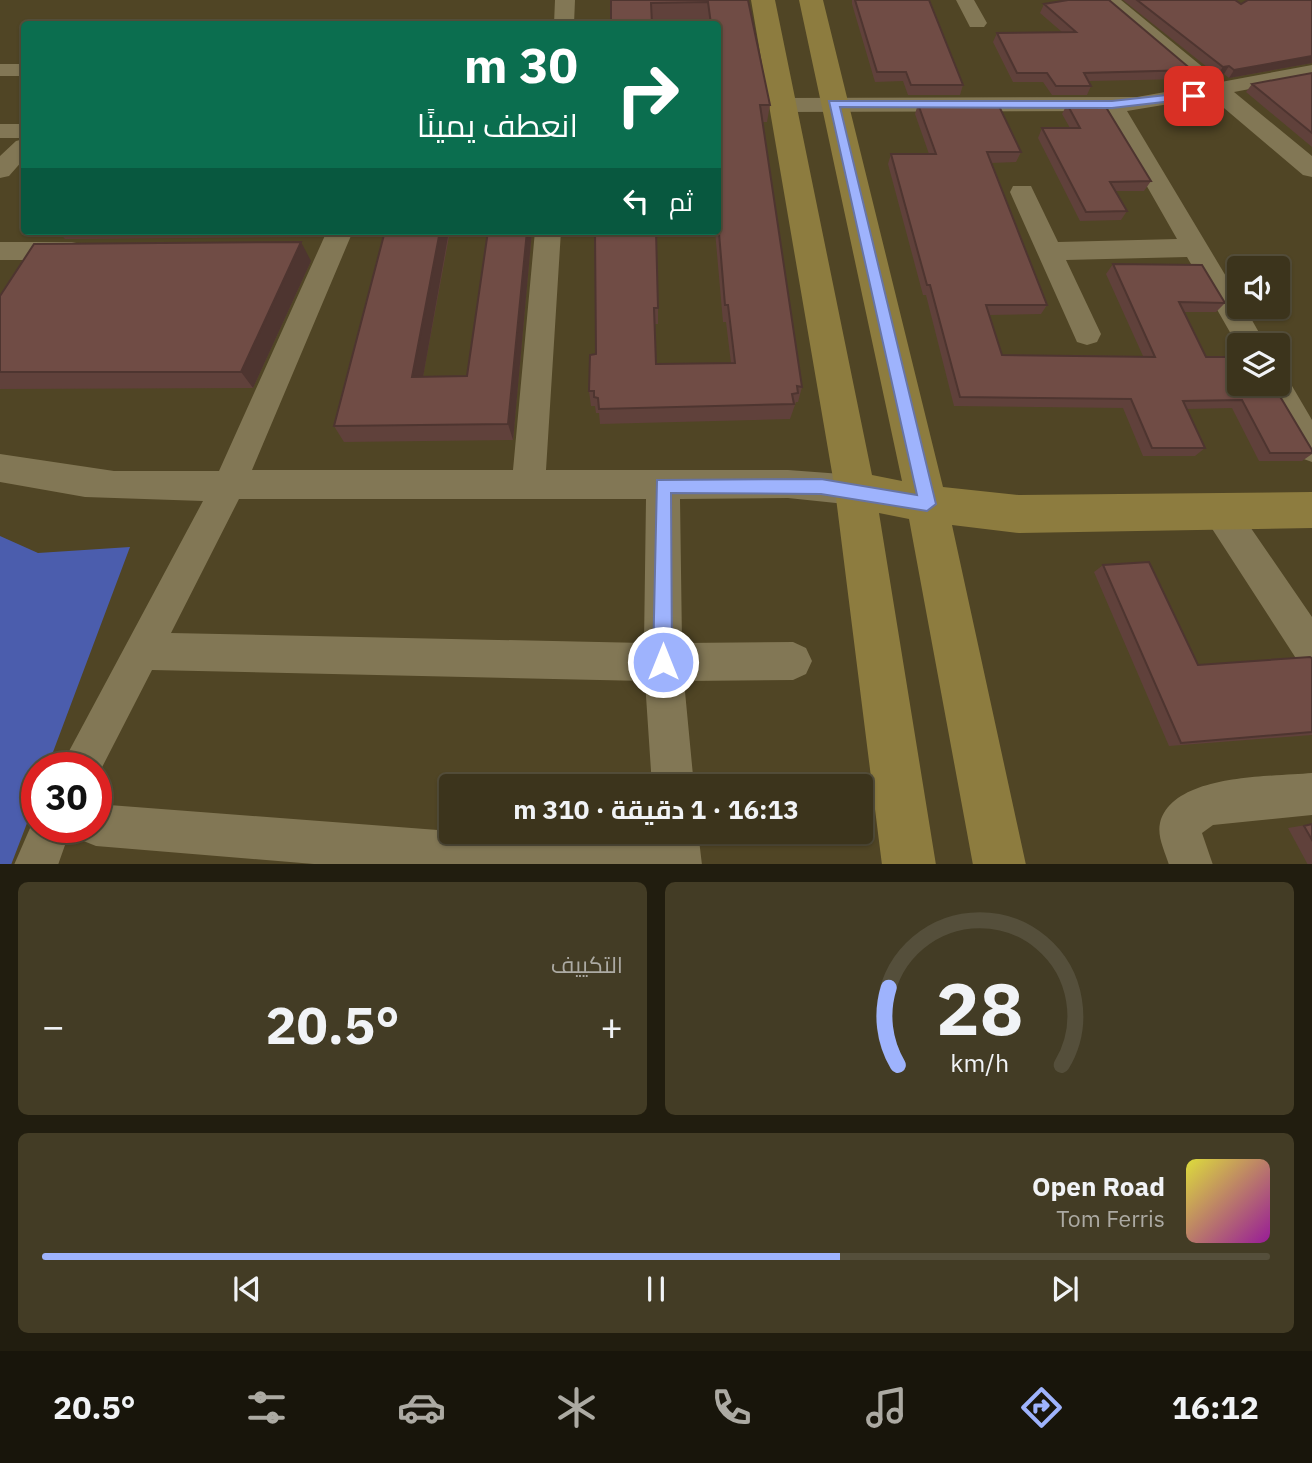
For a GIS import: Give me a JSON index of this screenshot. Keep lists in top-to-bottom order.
{
  "page": {
    "turn": ["30 m", "انعطف يمينًا"],
    "then": "ثم",
    "limit": "30",
    "trip": "16:13 · 1 دقيقة · 310 m",
    "tile": "التكييف",
    "heat": ["−", "20.5°", "+"],
    "song": ["Open Road", "Tom Ferris"],
    "tabs": ["16:12", "20.5°"],
    "gauge": ["28", "km/h"]
  }
}
